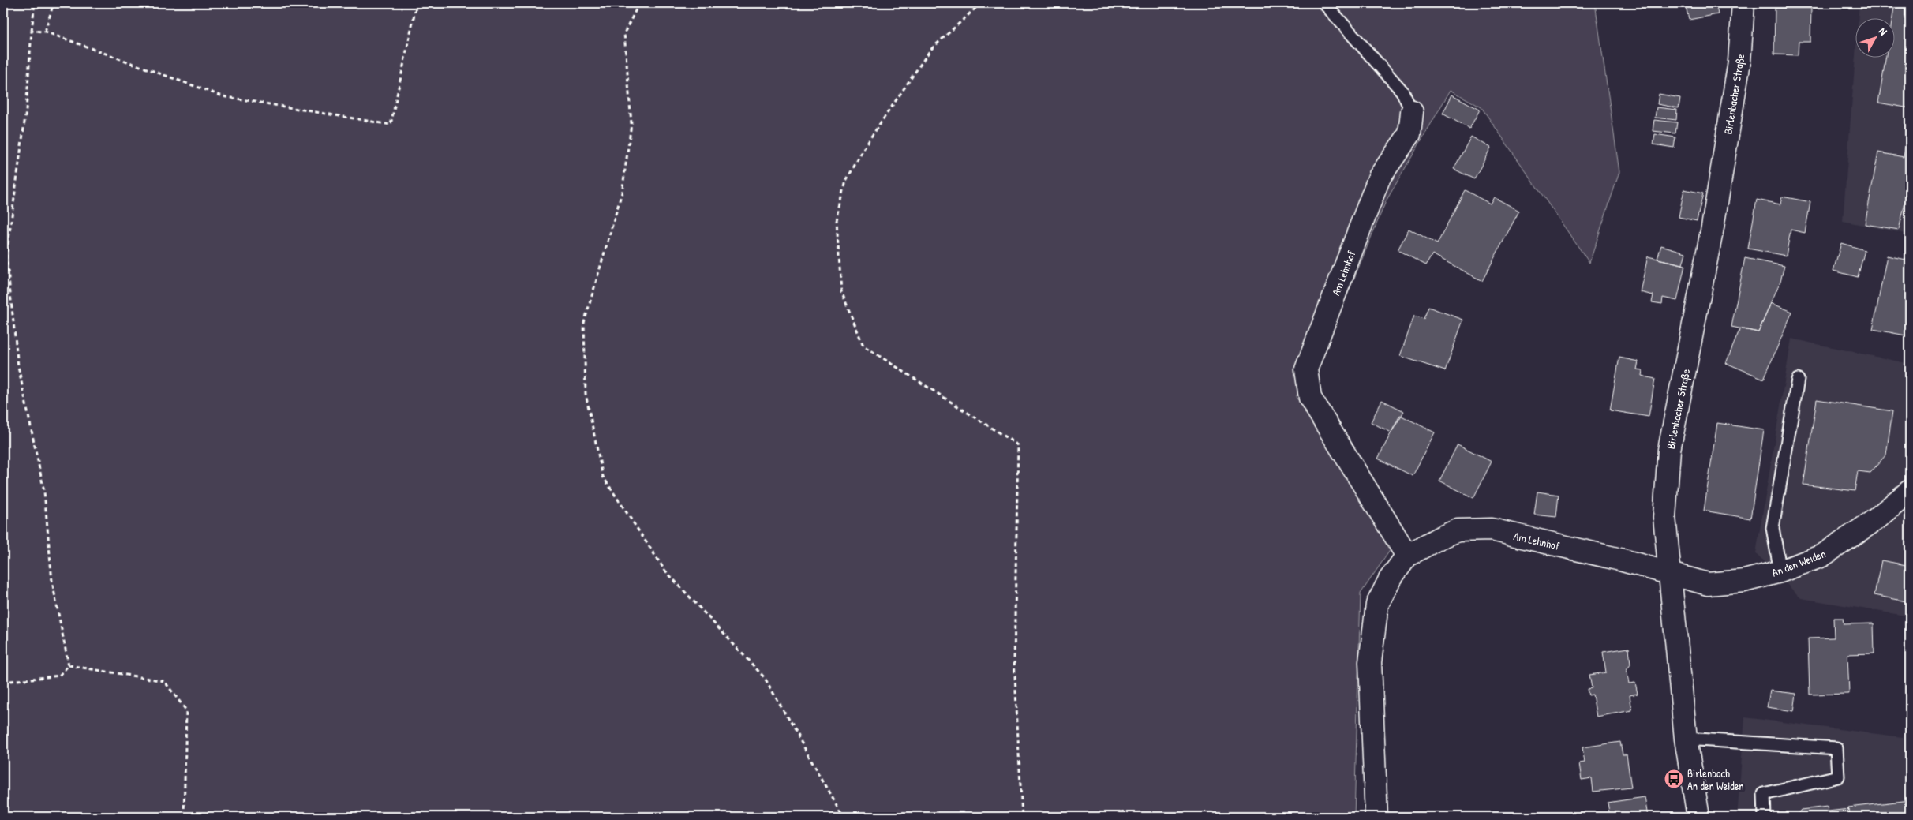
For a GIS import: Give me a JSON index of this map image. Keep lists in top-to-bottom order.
{
  "streets": {
    "street": ["Birlenbacher Straße", "Am Lehnhof", "An den Weiden"]
  },
  "crossings": [
    ["Birlenbacher Straße", "Am Lehnhof"],
    ["Birlenbacher Straße", "An den Weiden"],
    ["Am Lehnhof", "An den Weiden"]
  ],
  "places": {
    "bus stop": ["Birlenbach An den Weiden"]
  },
  "north": "top right"
}
